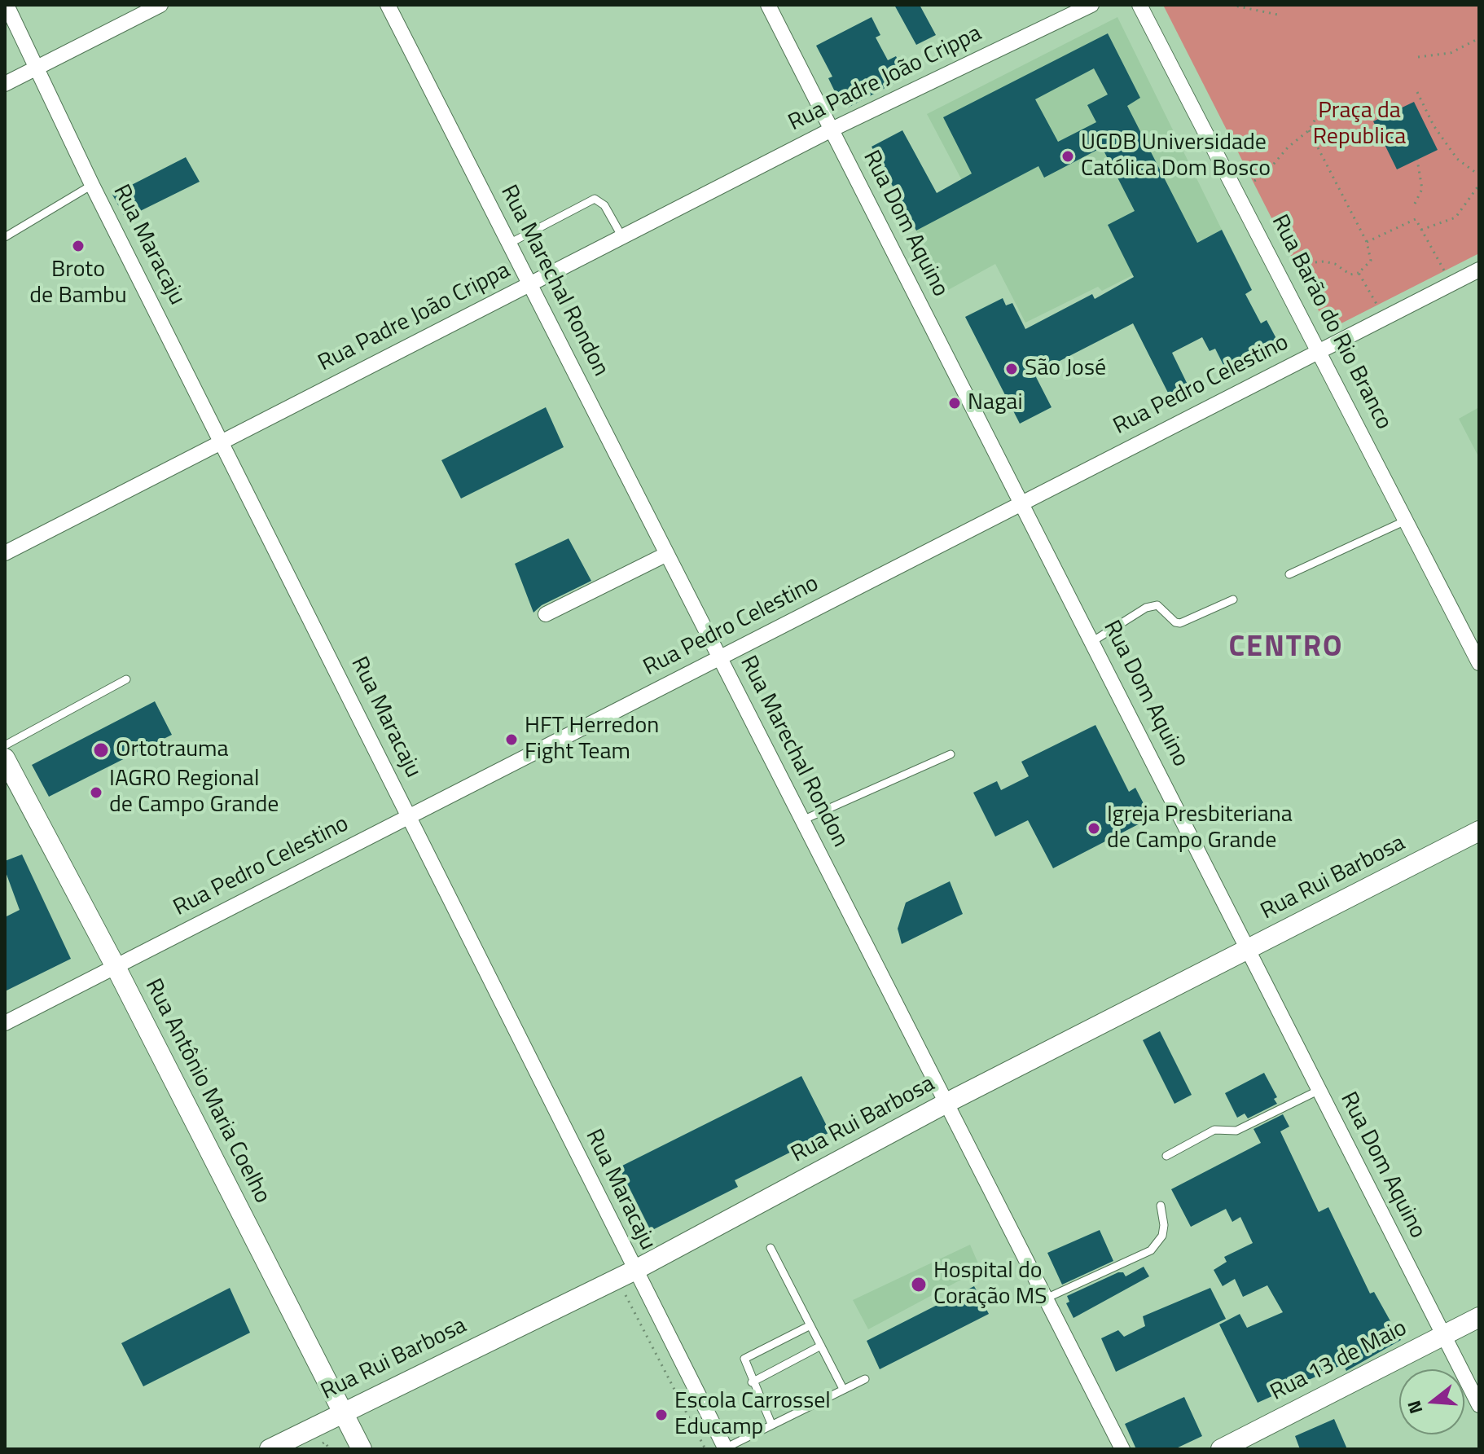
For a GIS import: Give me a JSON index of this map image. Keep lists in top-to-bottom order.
{
  "streets": {
    "street": [
      "Rua Padre João Crippa",
      "Rua Dom Aquino",
      "Rua Maracaju",
      "Rua Marechal Rondon",
      "Rua Barão do Rio Branco",
      "Rua Pedro Celestino",
      "Rua Rui Barbosa",
      "Rua Antônio Maria Coelho",
      "Rua 13 de Maio"
    ]
  },
  "crossings": [
    ["Rua Padre João Crippa", "Rua Dom Aquino"],
    ["Rua Padre João Crippa", "Rua Maracaju"],
    ["Rua Padre João Crippa", "Rua Marechal Rondon"],
    ["Rua Dom Aquino", "Rua Pedro Celestino"],
    ["Rua Dom Aquino", "Rua Rui Barbosa"],
    ["Rua Dom Aquino", "Rua 13 de Maio"],
    ["Rua Maracaju", "Rua Pedro Celestino"],
    ["Rua Maracaju", "Rua Rui Barbosa"],
    ["Rua Marechal Rondon", "Rua Pedro Celestino"],
    ["Rua Marechal Rondon", "Rua Rui Barbosa"],
    ["Rua Barão do Rio Branco", "Rua Pedro Celestino"],
    ["Rua Pedro Celestino", "Rua Antônio Maria Coelho"],
    ["Rua Rui Barbosa", "Rua Antônio Maria Coelho"]
  ],
  "districts": ["CENTRO"],
  "parks": ["Praça da Republica"],
  "places": [
    "UCDB Universidade Católica Dom Bosco",
    "Broto de Bambu",
    "São José",
    "Nagai",
    "HFT Herredon Fight Team",
    "Ortotrauma",
    "IAGRO Regional de Campo Grande",
    "Igreja Presbiteriana de Campo Grande",
    "Hospital do Coração MS",
    "Escola Carrossel Educamp"
  ],
  "north": "left"
}
